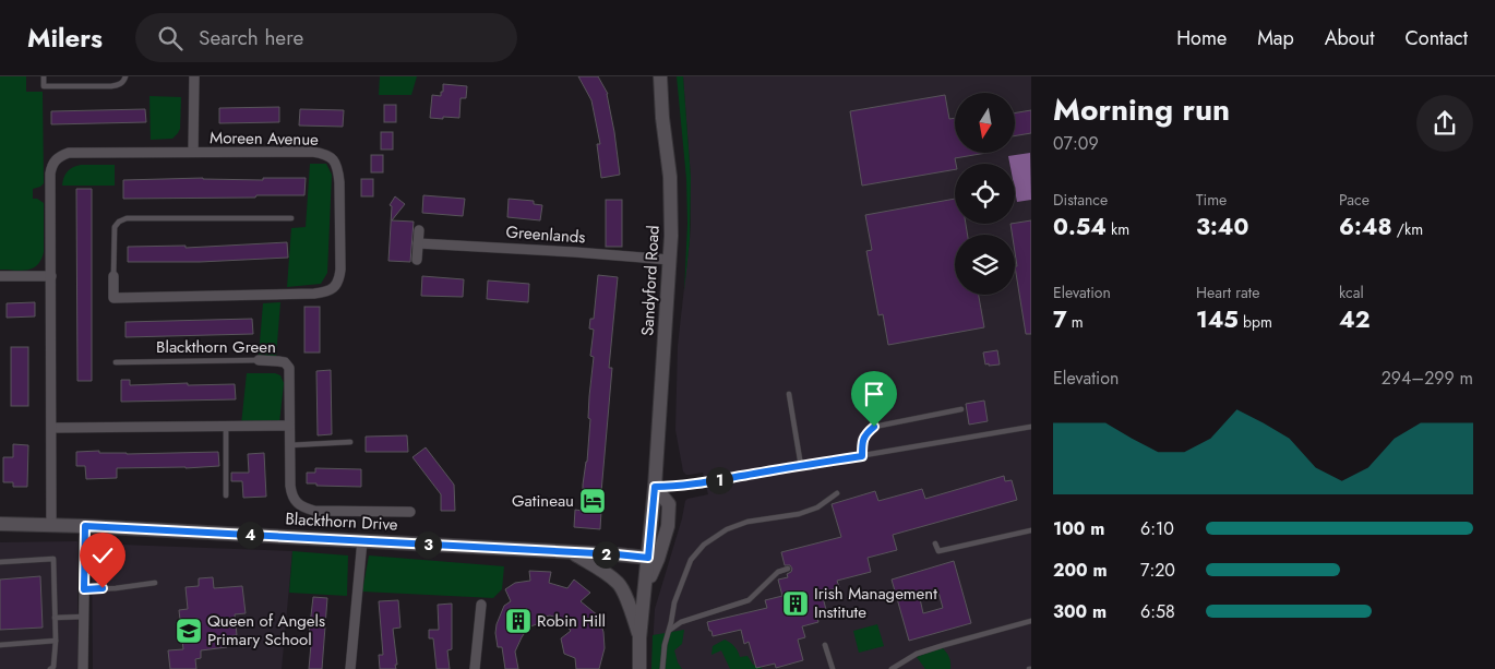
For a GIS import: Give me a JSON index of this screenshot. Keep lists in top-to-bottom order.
{
  "streets": {
    "main road": ["Sandyford Road", "Blackthorn Drive"],
    "street": ["Moreen Avenue", "Greenlands", "Blackthorn Green"]
  },
  "crossings": [
    ["Moreen Avenue", "Blackthorn Drive"],
    ["Greenlands", "Sandyford Road"],
    ["Sandyford Road", "Blackthorn Drive"]
  ],
  "places": {
    "hotel": ["Gatineau"],
    "building": ["Irish Management Institute", "Robin Hill"],
    "school or university": ["Queen of Angels Primary School"]
  },
  "north": "bottom",
  "page": {
    "header": "Milers",
    "search": "Search here",
    "nav": [
      "Home",
      "Map",
      "About",
      "Contact"
    ],
    "heading": ["Morning run", "07:09"],
    "stats": [
      ["Distance", "0.54 km"],
      ["Time", "3:40"],
      ["Pace", "6:48 /km"],
      ["Elevation", "7 m"],
      ["Heart rate", "145 bpm"],
      ["kcal", "42"]
    ],
    "chart": ["Elevation", "294–299 m"],
    "pins": [
      "1",
      "4",
      "3",
      "2"
    ],
    "list": [
      {
        "name": "100 m",
        "note": "6:10"
      },
      {
        "name": "200 m",
        "note": "7:20"
      },
      {
        "name": "300 m",
        "note": "6:58"
      }
    ]
  }
}
